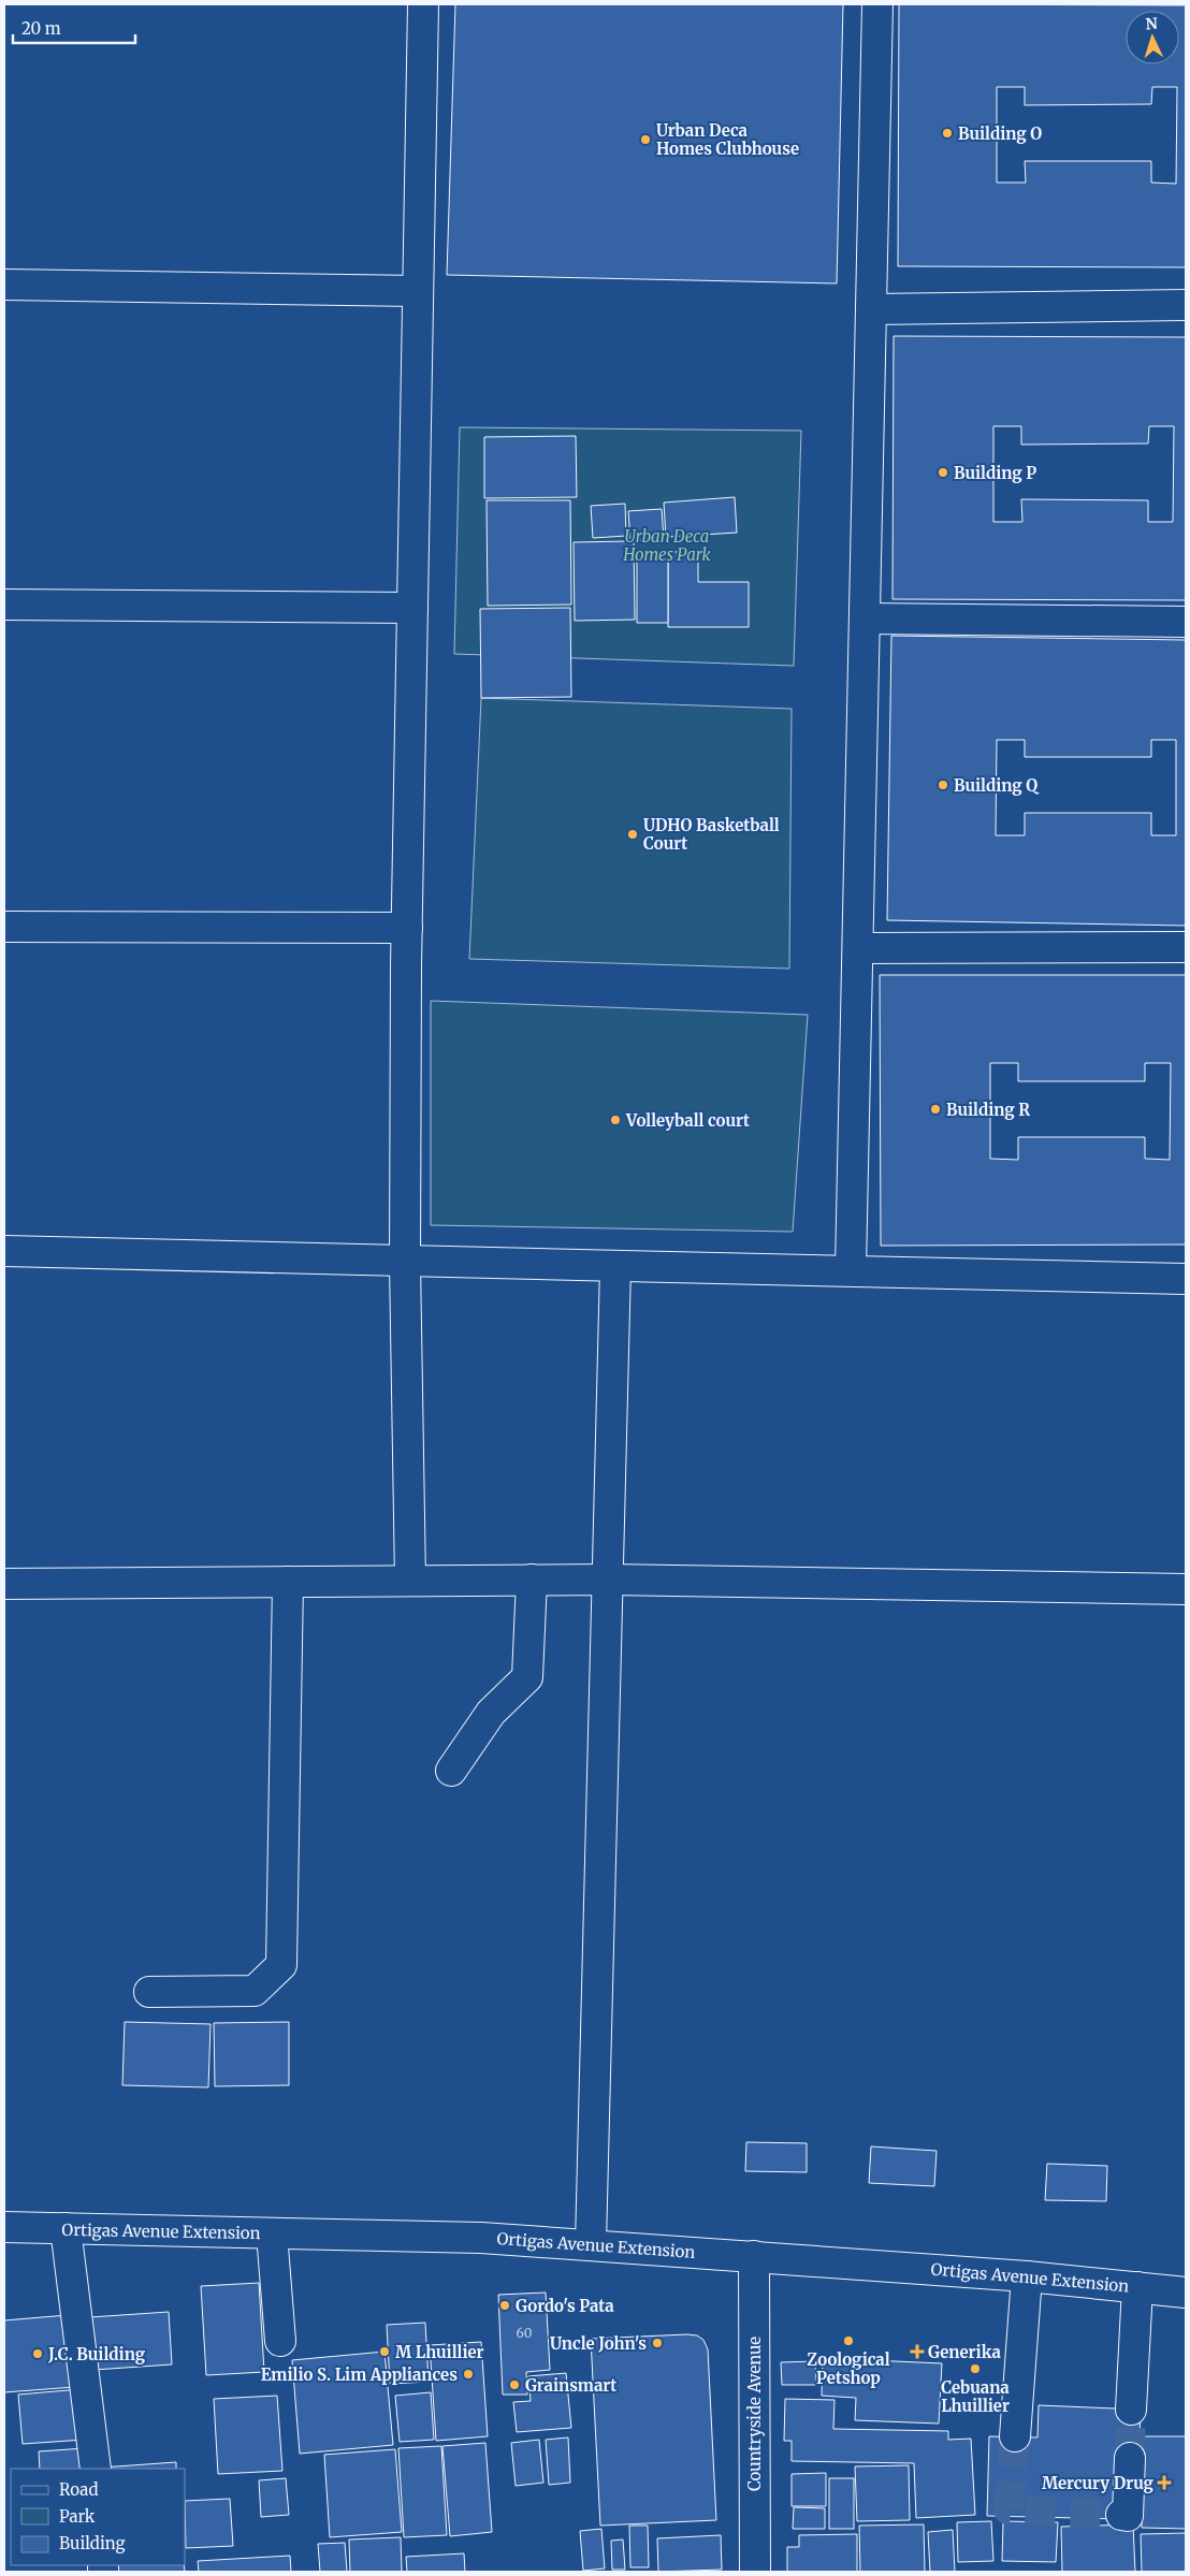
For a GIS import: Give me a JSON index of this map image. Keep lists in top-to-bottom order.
{
  "streets": {
    "street": ["Ortigas Avenue Extension", "Countryside Avenue"]
  },
  "crossings": [
    ["Ortigas Avenue Extension", "Countryside Avenue"]
  ],
  "parks": ["Urban Deca Homes Park"],
  "places": {
    "other": [
      "Building O",
      "Urban Deca Homes Clubhouse",
      "Building P",
      "Building Q",
      "UDHO Basketball Court",
      "Building R",
      "Volleyball court",
      "Gordo's Pata",
      "Zoological Petshop",
      "Uncle John's",
      "M Lhuillier",
      "J.C. Building",
      "Cebuana Lhuillier",
      "Emilio S. Lim Appliances",
      "Grainsmart"
    ],
    "health": ["Generika", "Mercury Drug"]
  },
  "house_numbers": ["60"],
  "legend": ["Road", "Park", "Building"],
  "scale_bar": "20 m",
  "north": "top"
}
